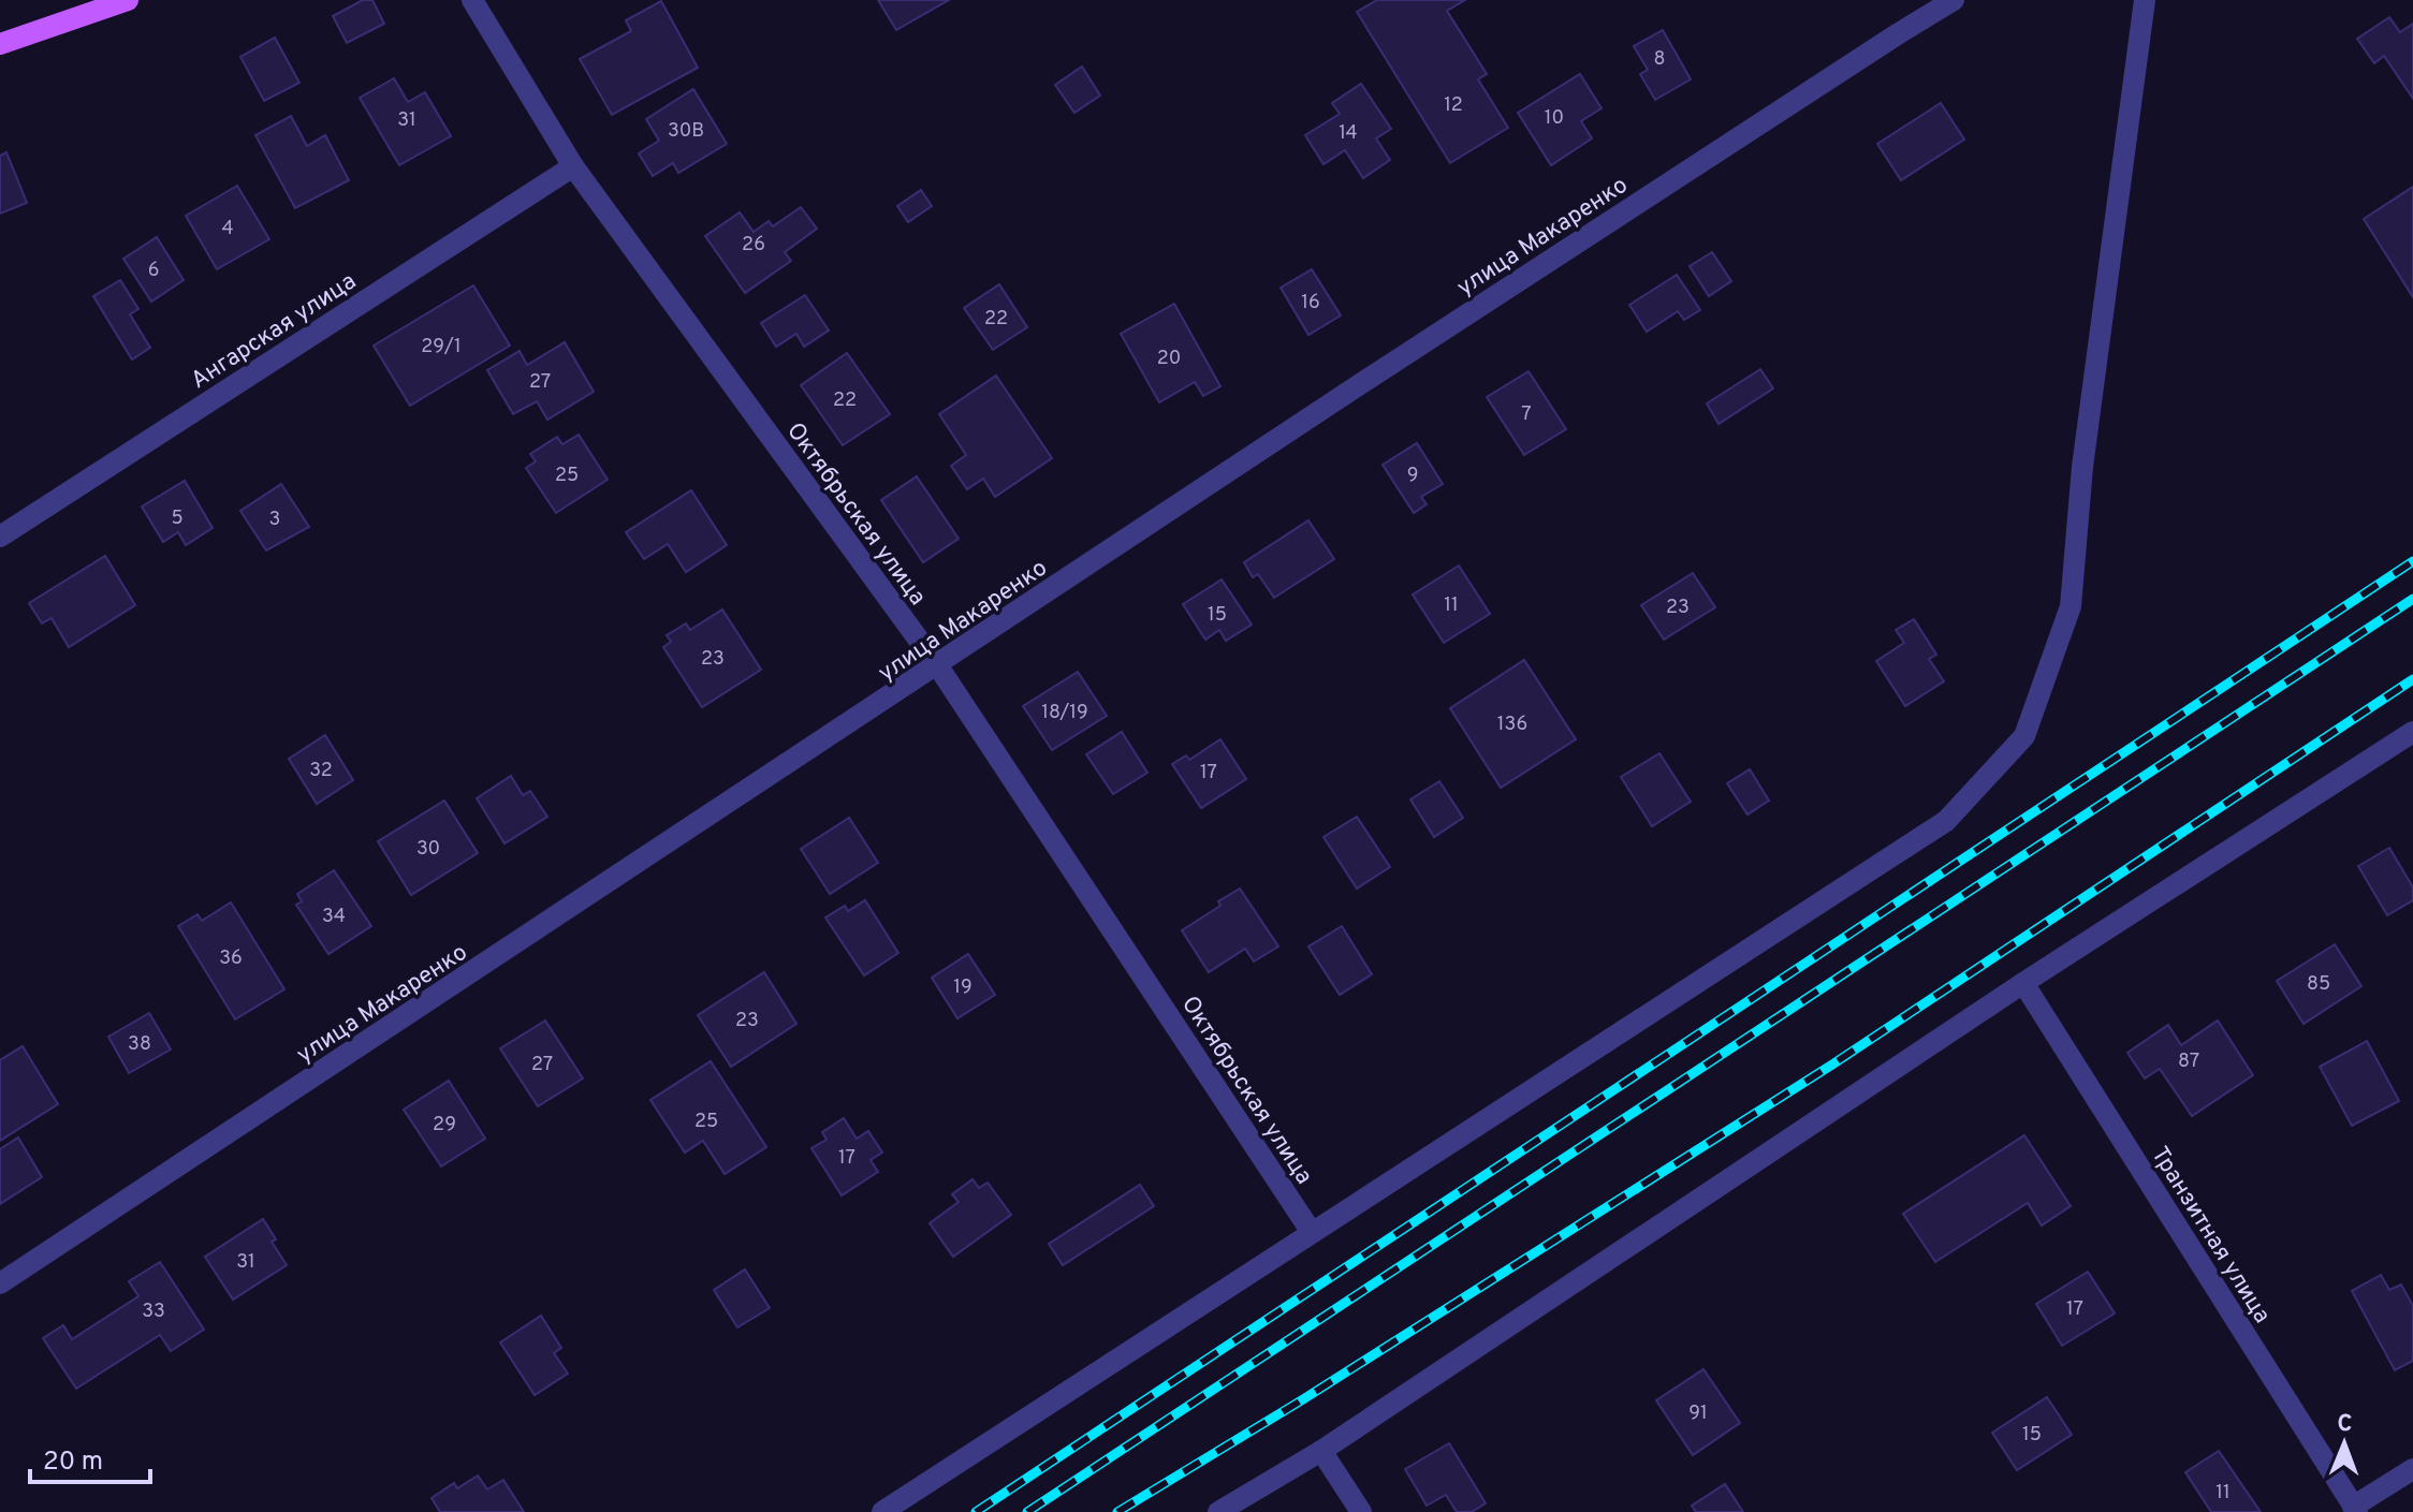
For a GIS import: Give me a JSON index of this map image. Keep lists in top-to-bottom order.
{
  "streets": {
    "street": [
      "улица Макаренко",
      "Ангарская улица",
      "Октябрьская улица",
      "Транзитная улица"
    ]
  },
  "crossings": [
    ["улица Макаренко", "Октябрьская улица"],
    ["Ангарская улица", "Октябрьская улица"]
  ],
  "house_numbers": [
    "8",
    "12",
    "10",
    "31",
    "30В",
    "14",
    "4",
    "26",
    "6",
    "16",
    "22",
    "29/1",
    "20",
    "27",
    "22",
    "7",
    "25",
    "9",
    "5",
    "3",
    "11",
    "23",
    "15",
    "23",
    "18/19",
    "136",
    "32",
    "17",
    "30",
    "34",
    "36",
    "85",
    "19",
    "23",
    "38",
    "87",
    "27",
    "25",
    "29",
    "17",
    "31",
    "17",
    "33",
    "91",
    "15",
    "11"
  ],
  "scale_bar": "20 m",
  "north": "top"
}
